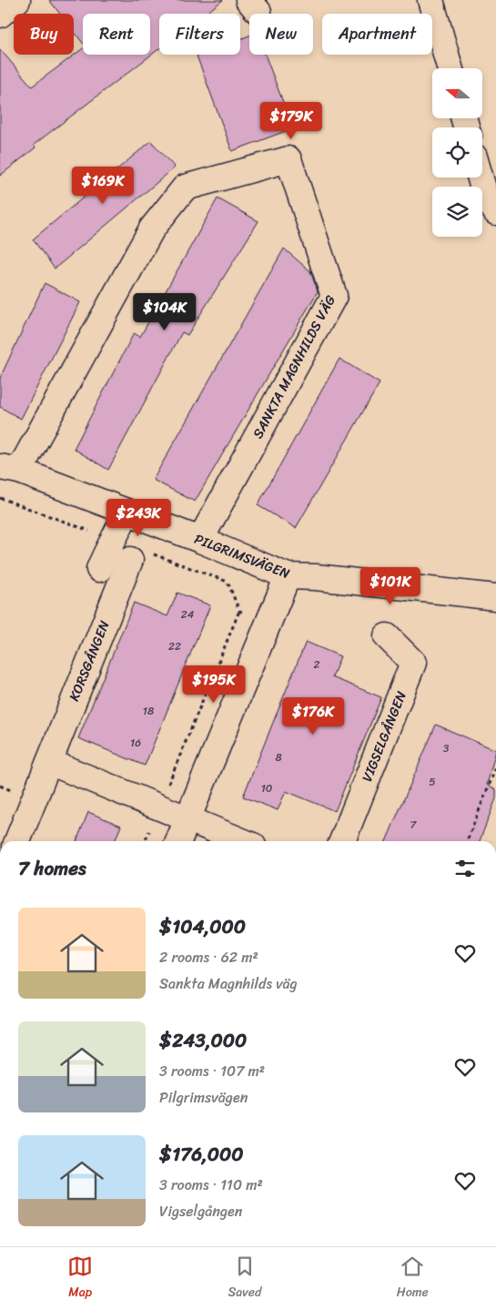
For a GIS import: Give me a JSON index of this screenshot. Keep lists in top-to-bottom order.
{
  "streets": {
    "street": [
      "SANKTA MAGNHILDS VÄG",
      "PILGRIMSVÄGEN",
      "KORSGÅNGEN",
      "VIGSELGÅNGEN"
    ]
  },
  "crossings": [
    ["SANKTA MAGNHILDS VÄG", "PILGRIMSVÄGEN"]
  ],
  "house_numbers": [
    "24",
    "22",
    "2",
    "18",
    "16",
    "3",
    "8",
    "5",
    "10",
    "7"
  ],
  "north": "left",
  "page": {
    "chip": [
      "Buy",
      "Rent",
      "Filters",
      "New",
      "Apartment"
    ],
    "price": [
      "$179K",
      "$169K",
      "$104K",
      "$243K",
      "$101K",
      "$195K",
      "$176K"
    ],
    "heading": "7 homes",
    "list": [
      {
        "name": "$104,000",
        "note": "2 rooms · 62 m² · Sankta Magnhilds väg"
      },
      {
        "name": "$243,000",
        "note": "3 rooms · 107 m² · Pilgrimsvägen"
      },
      {
        "name": "$176,000",
        "note": "3 rooms · 110 m² · Vigselgången"
      }
    ],
    "tabs": ["Map", "Saved", "Home"]
  }
}
